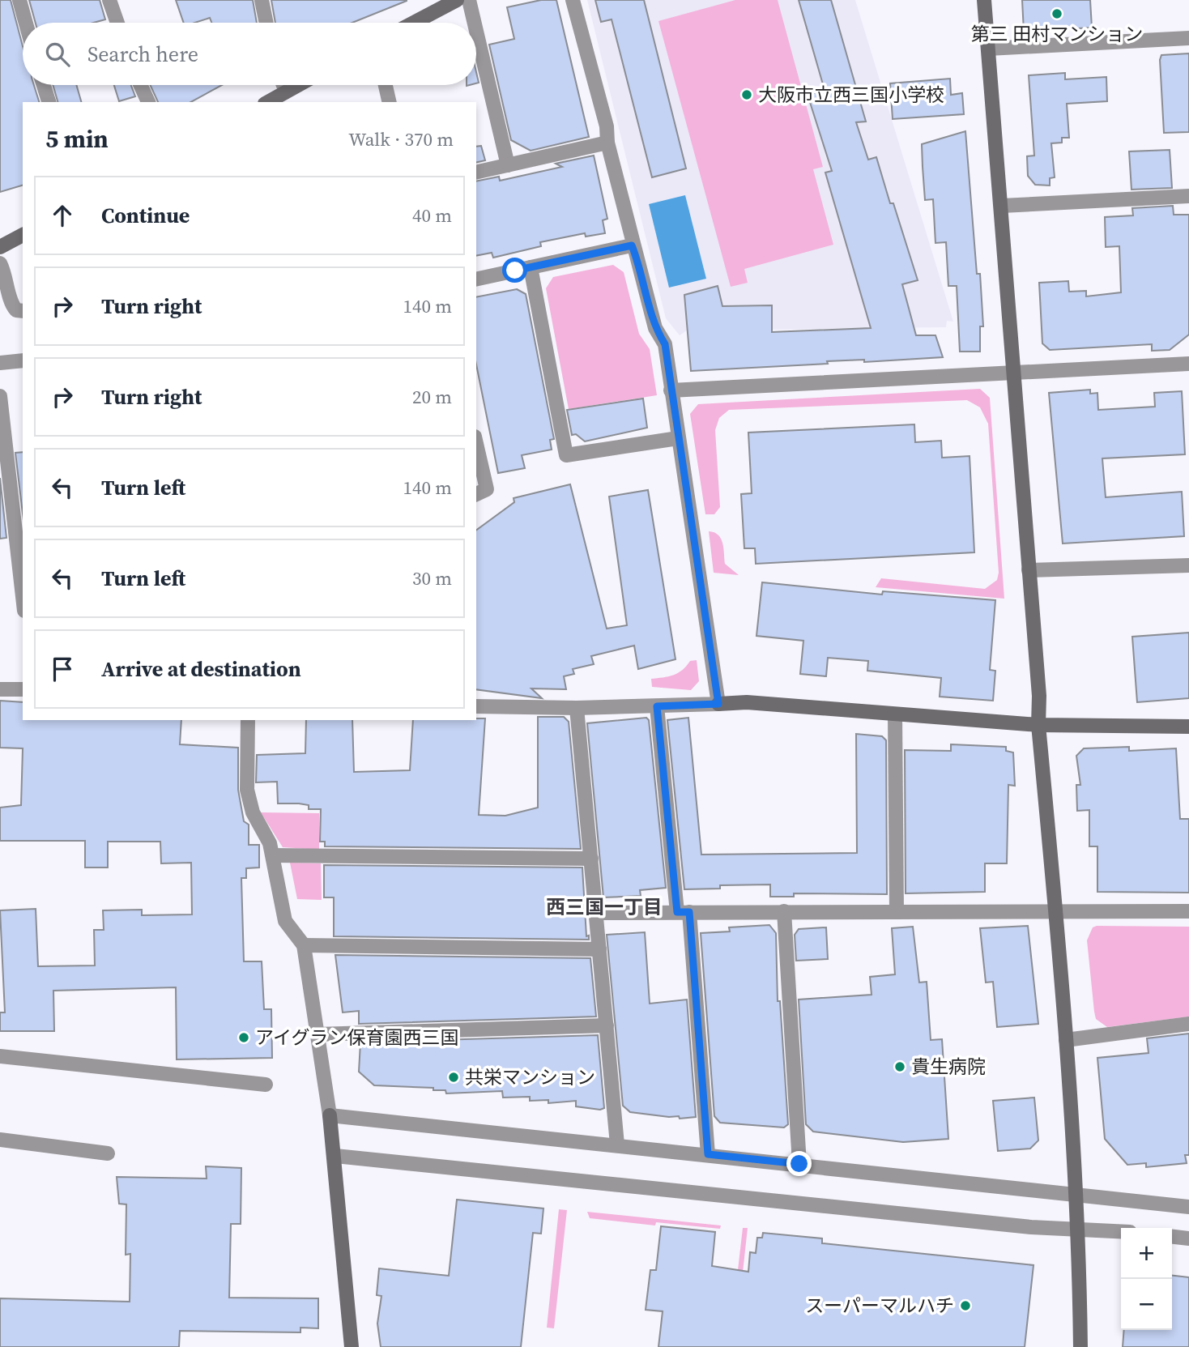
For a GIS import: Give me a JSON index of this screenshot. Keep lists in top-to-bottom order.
{
  "districts": ["西三国一丁目"],
  "places": [
    "第三 田村マンション",
    "大阪市立西三国小学校",
    "アイグラン保育園西三国",
    "貴生病院",
    "共栄マンション",
    "スーパーマルハチ"
  ],
  "page": {
    "search": "Search here",
    "heading": ["5 min", "Walk · 370 m"],
    "list": [
      ["Continue", "40 m"],
      ["Turn right", "140 m"],
      ["Turn right", "20 m"],
      ["Turn left", "140 m"],
      ["Turn left", "30 m"],
      "Arrive at destination"
    ],
    "map_buttons": ["+", "−"]
  }
}
